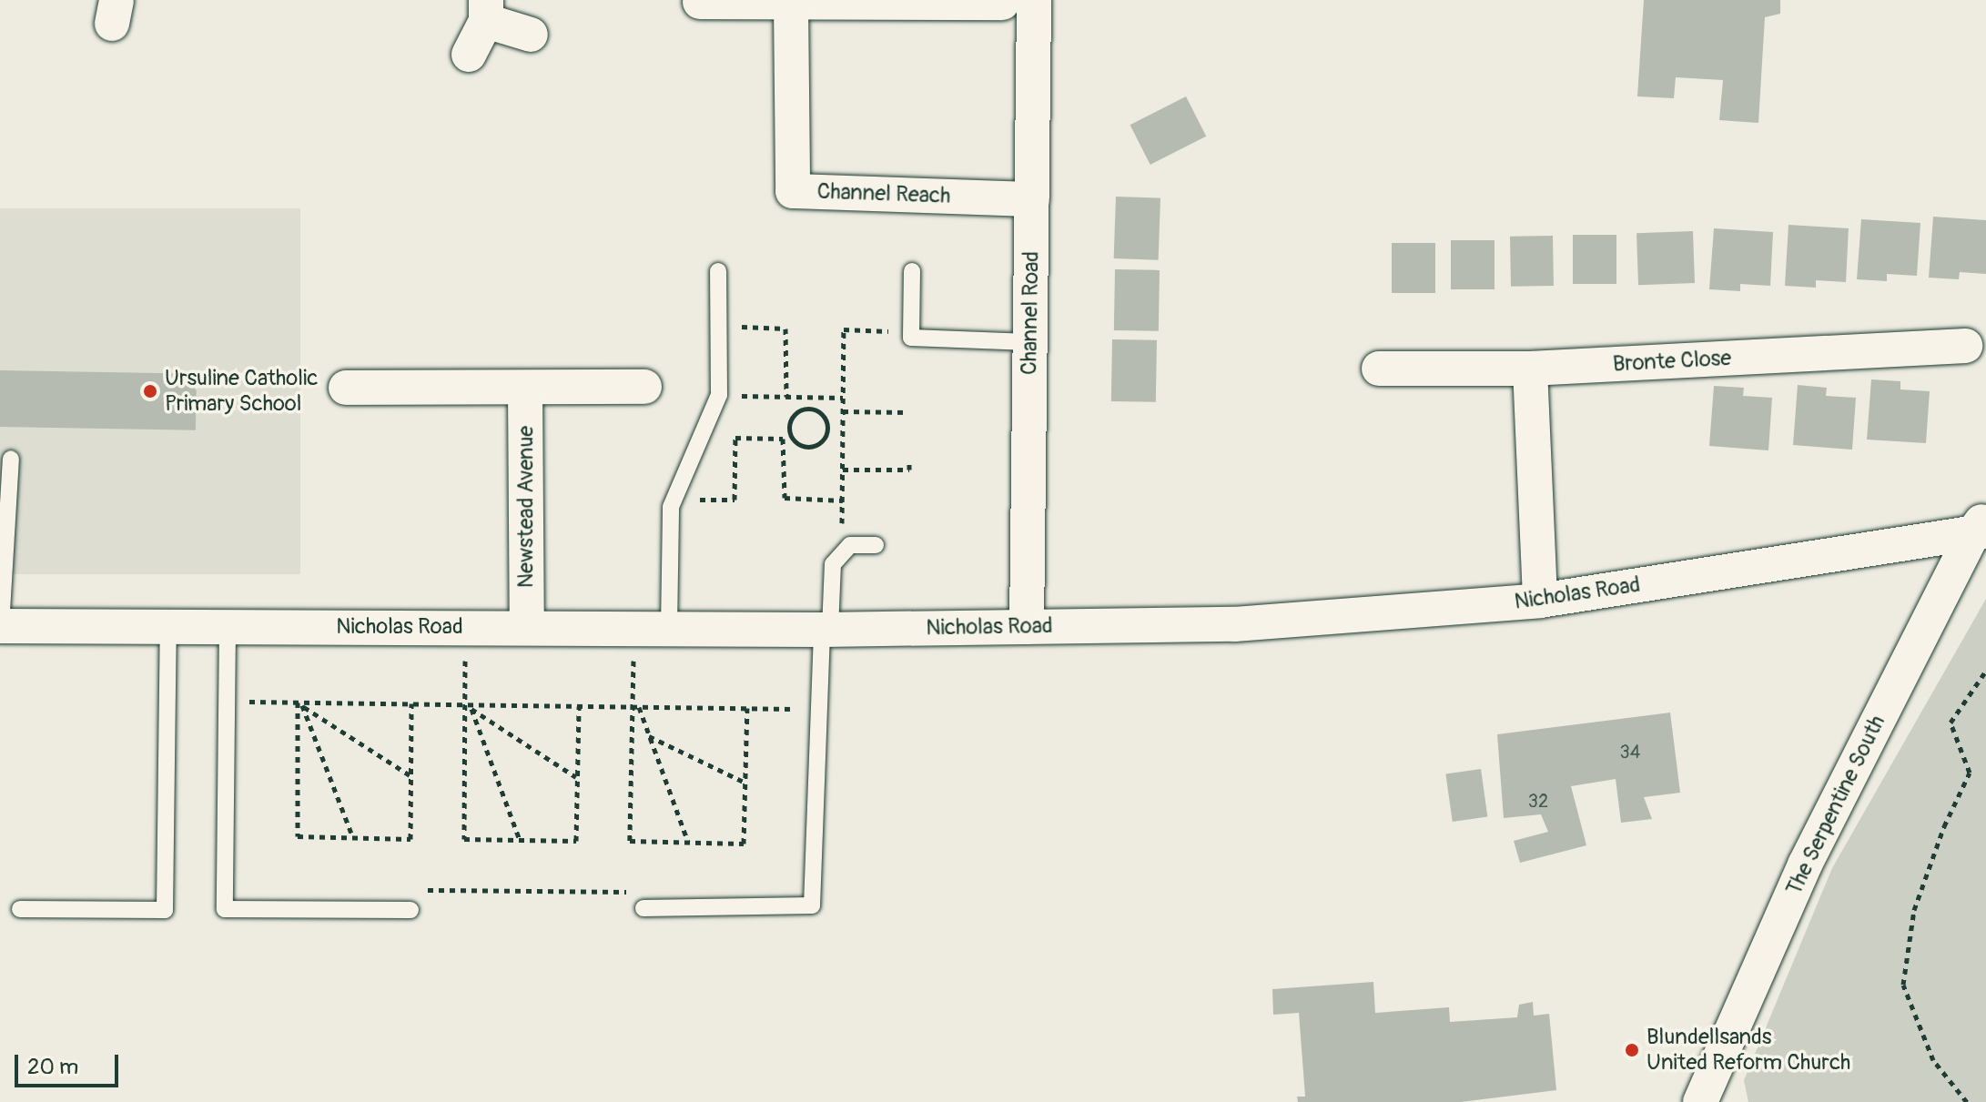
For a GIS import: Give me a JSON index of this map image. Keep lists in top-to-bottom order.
{
  "streets": {
    "street": [
      "Channel Reach",
      "Channel Road",
      "Bronte Close",
      "Newstead Avenue",
      "Nicholas Road",
      "The Serpentine South"
    ]
  },
  "crossings": [
    ["Channel Reach", "Channel Road"],
    ["Channel Road", "Nicholas Road"],
    ["Newstead Avenue", "Nicholas Road"],
    ["Nicholas Road", "The Serpentine South"]
  ],
  "places": ["Ursuline Catholic Primary School", "Blundellsands United Reform Church"],
  "house_numbers": ["34", "32"],
  "scale_bar": "20 m"
}
